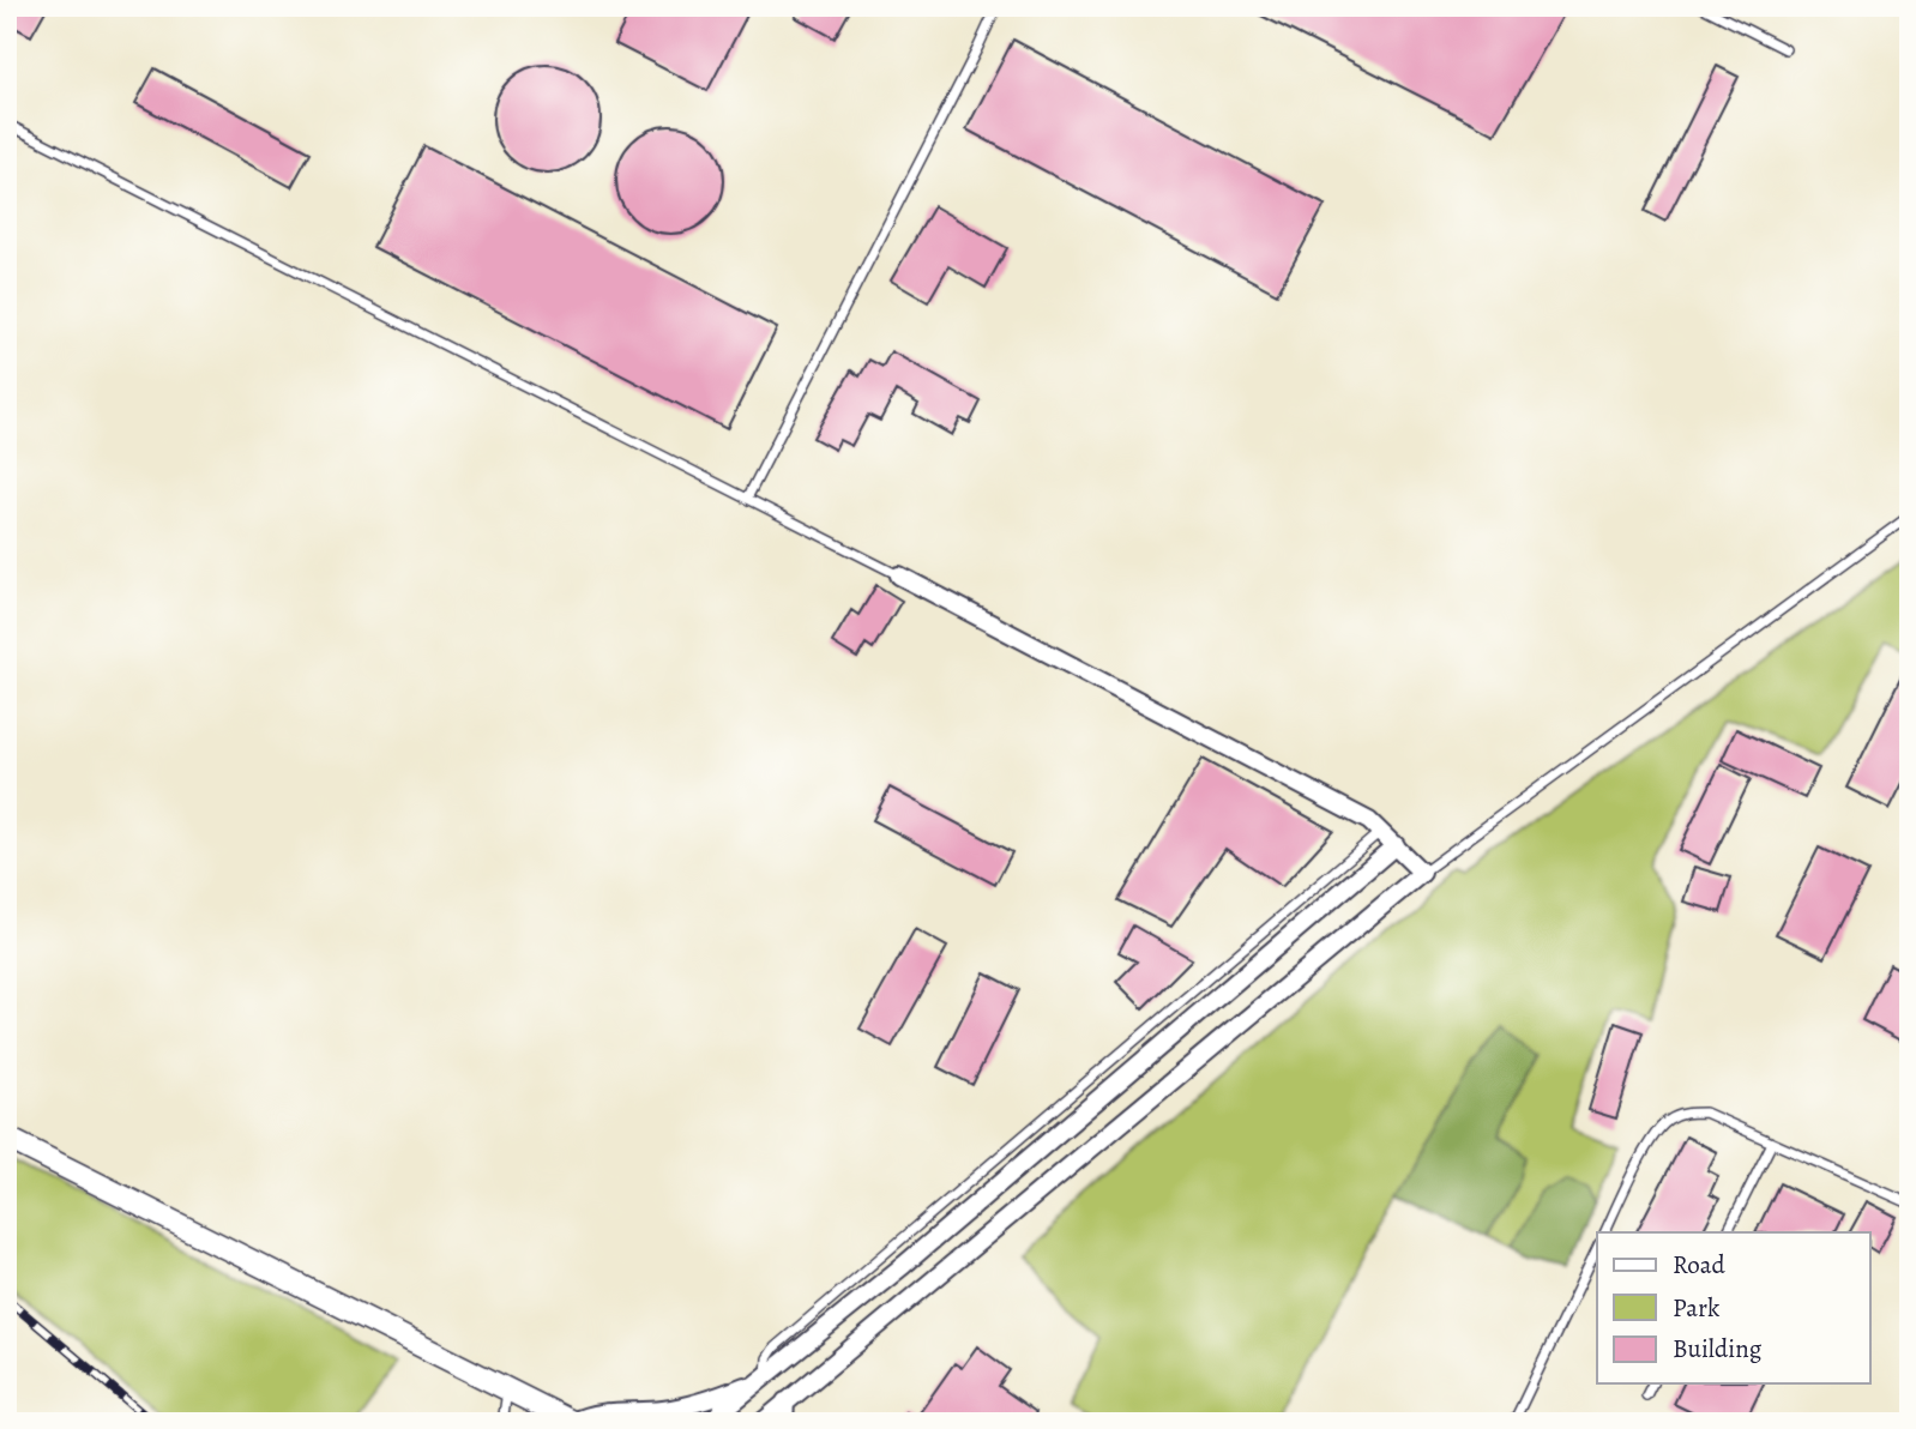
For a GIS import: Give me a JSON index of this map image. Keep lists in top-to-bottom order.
{
  "legend": ["Road", "Park", "Building"]
}
